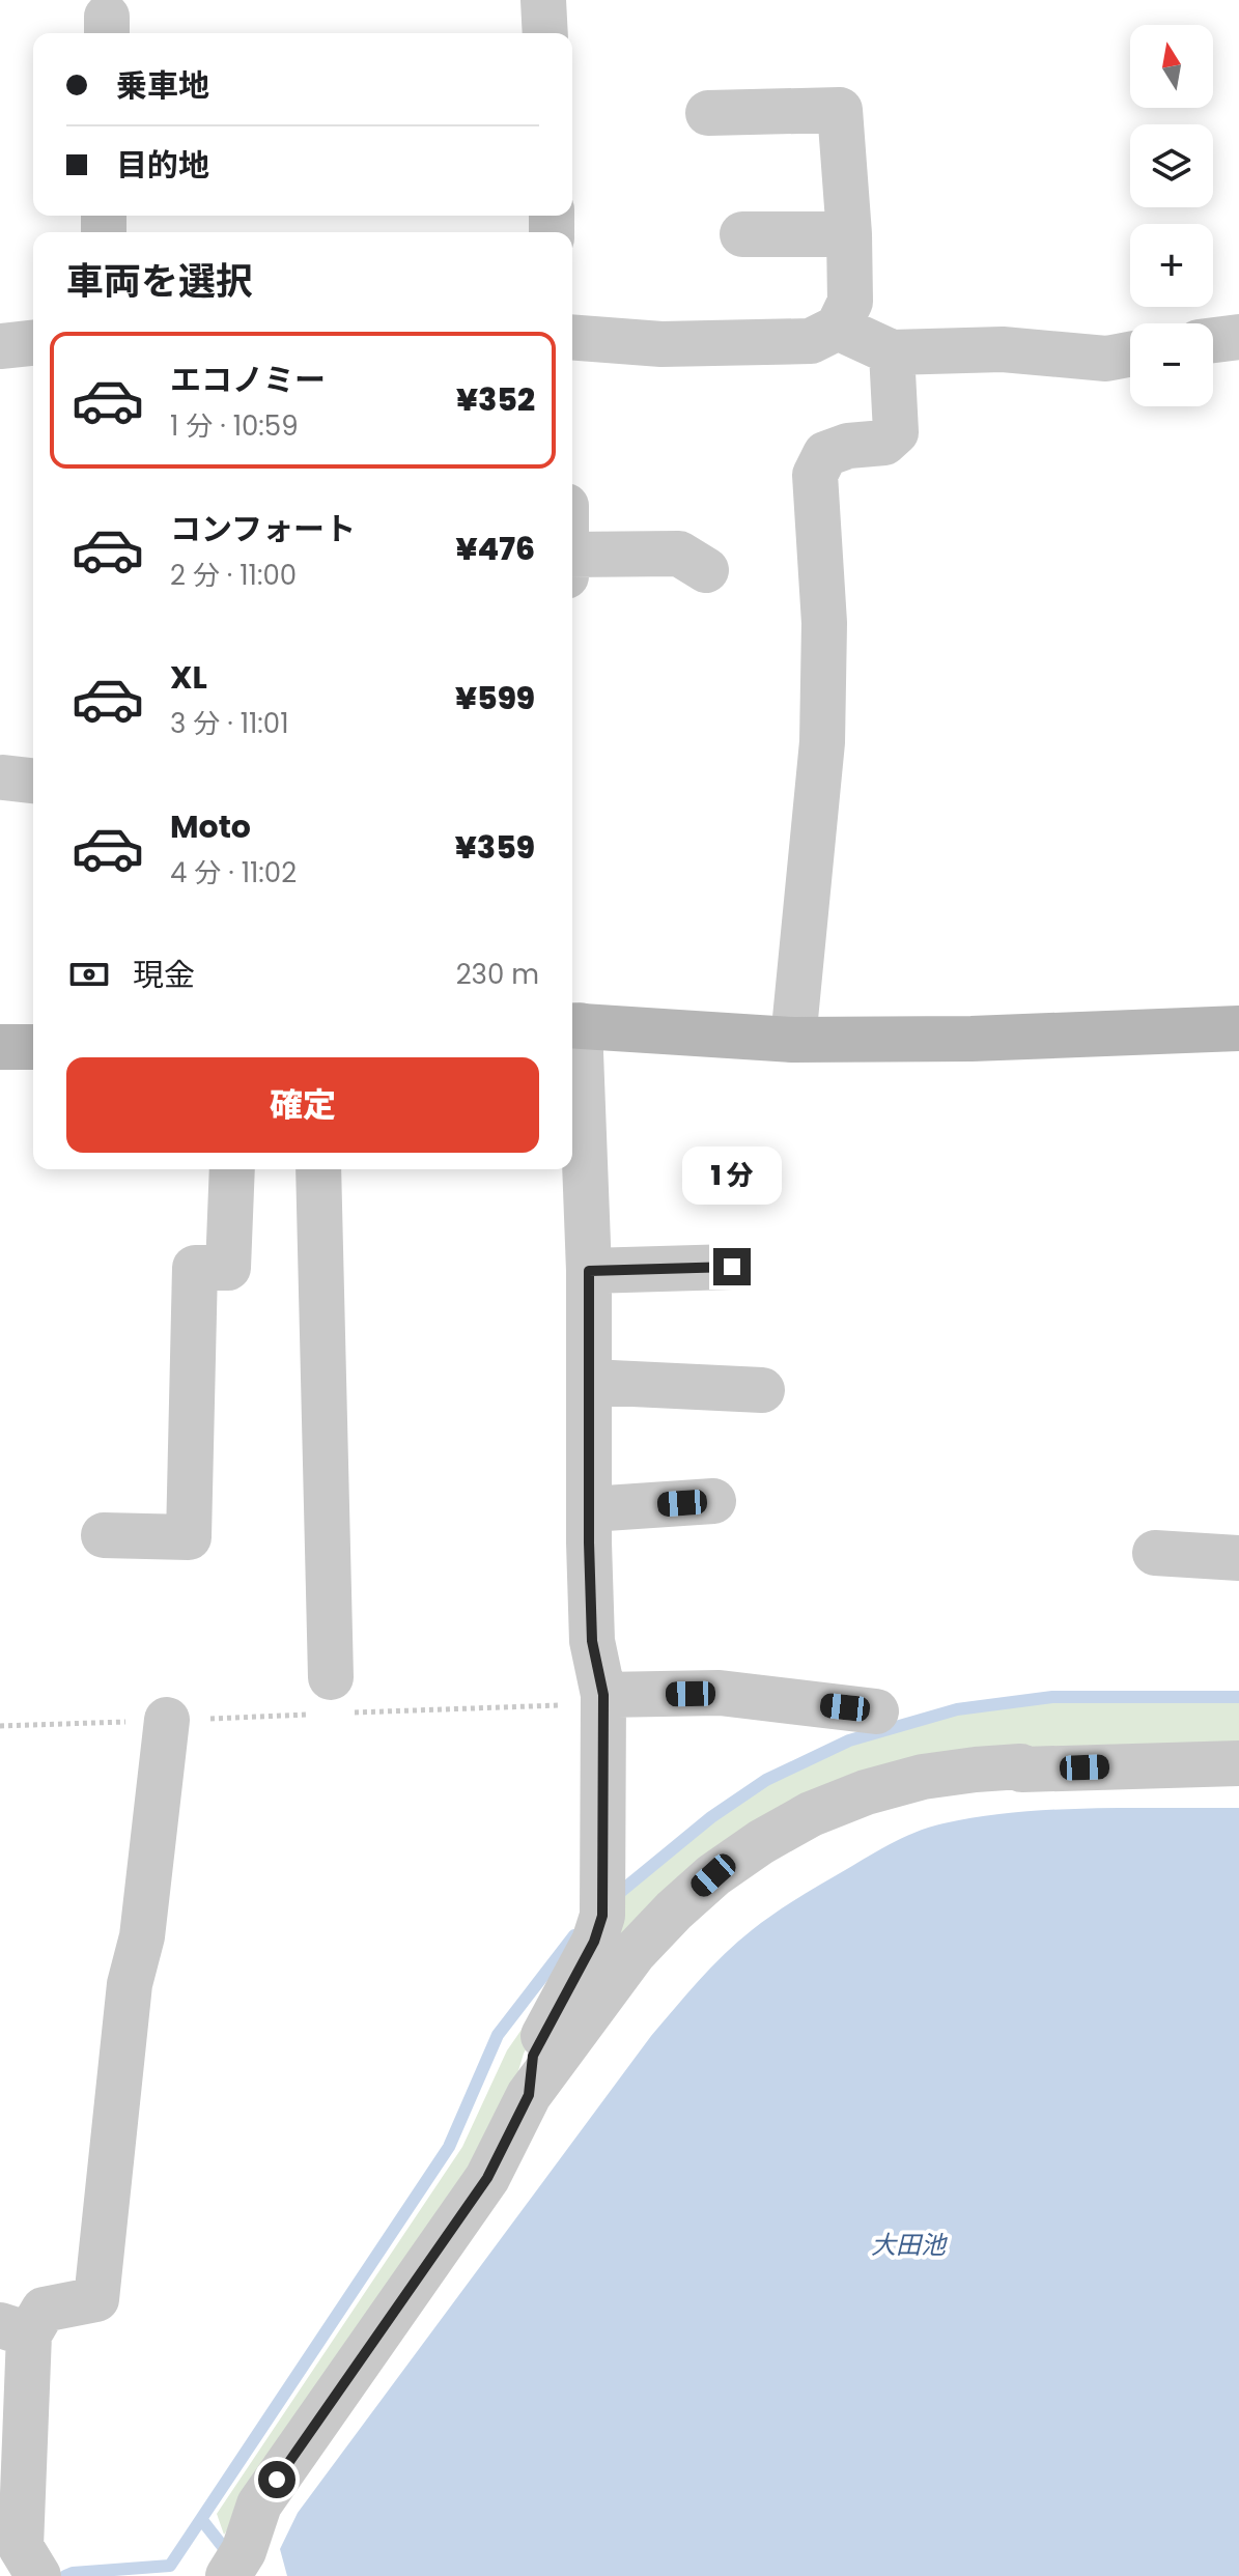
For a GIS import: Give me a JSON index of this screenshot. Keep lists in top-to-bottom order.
{
  "water": ["大田池"],
  "north": "top",
  "page": {
    "map_buttons": ["+", "−"],
    "banner": ["乗車地", "目的地"],
    "heading": "車両を選択",
    "list": [
      {
        "name": "エコノミー",
        "note": "1 分 · 10:59",
        "value": "¥352"
      },
      {
        "name": "コンフォート",
        "note": "2 分 · 11:00",
        "value": "¥476"
      },
      {
        "name": "XL",
        "note": "3 分 · 11:01",
        "value": "¥599"
      },
      {
        "name": "Moto",
        "note": "4 分 · 11:02",
        "value": "¥359"
      }
    ],
    "pay": ["現金", "230 m"],
    "buttons": "確定",
    "bubble": "1 分"
  }
}
